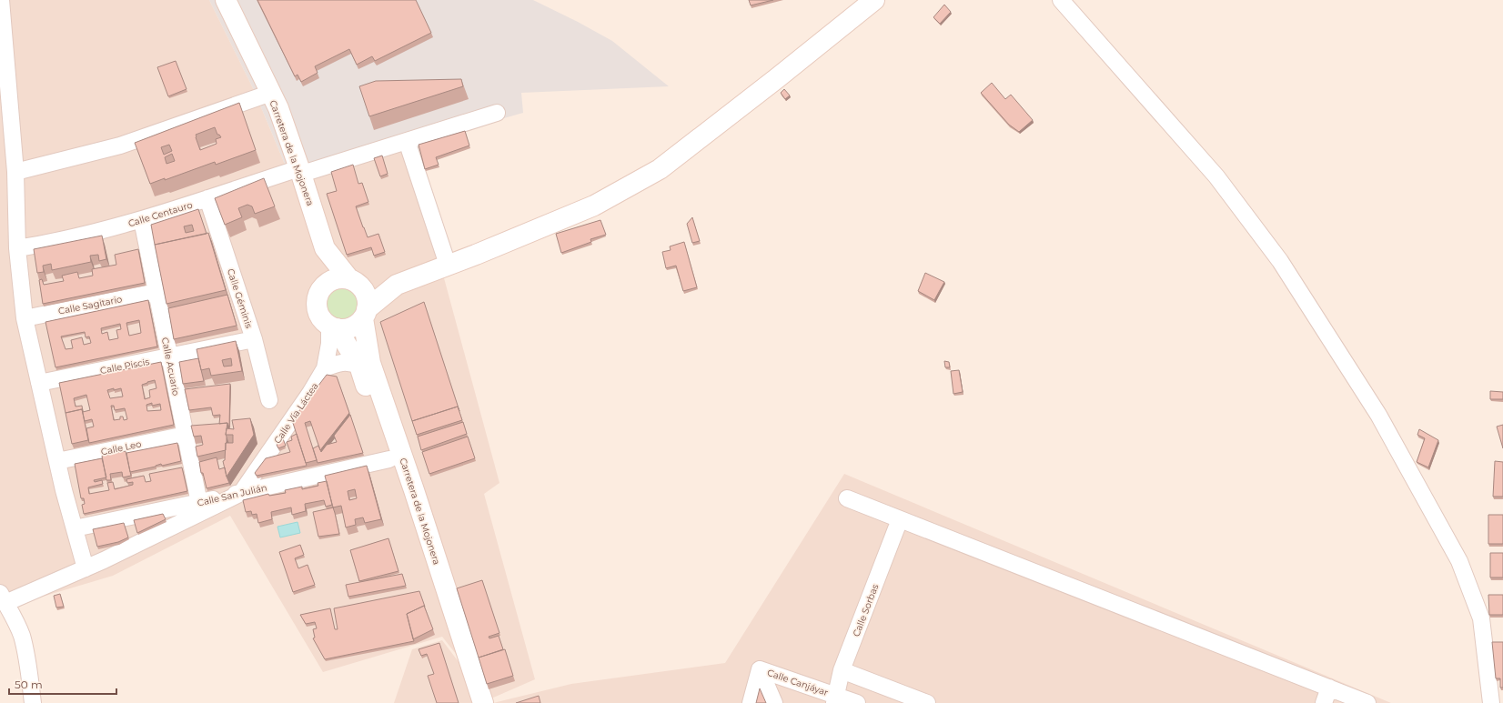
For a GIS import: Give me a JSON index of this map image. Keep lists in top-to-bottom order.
{
  "streets": {
    "street": [
      "Carretera de la Mojonera",
      "Calle Centauro",
      "Calle Géminis",
      "Calle Sagitario",
      "Calle Piscis",
      "Calle Acuario",
      "Calle Vía Láctea",
      "Calle Leo",
      "Calle San Julián",
      "Calle Sorbas",
      "Calle Canjáyar"
    ]
  },
  "crossings": [
    ["Carretera de la Mojonera", "Calle Centauro"],
    ["Carretera de la Mojonera", "Calle Vía Láctea"],
    ["Carretera de la Mojonera", "Calle San Julián"],
    ["Calle Centauro", "Calle Géminis"],
    ["Calle Centauro", "Calle Acuario"],
    ["Calle Géminis", "Calle Piscis"],
    ["Calle Sagitario", "Calle Acuario"],
    ["Calle Piscis", "Calle Acuario"],
    ["Calle Acuario", "Calle Leo"],
    ["Calle Acuario", "Calle San Julián"],
    ["Calle Vía Láctea", "Calle San Julián"],
    ["Calle Sorbas", "Calle Canjáyar"]
  ],
  "scale_bar": "50 m"
}
